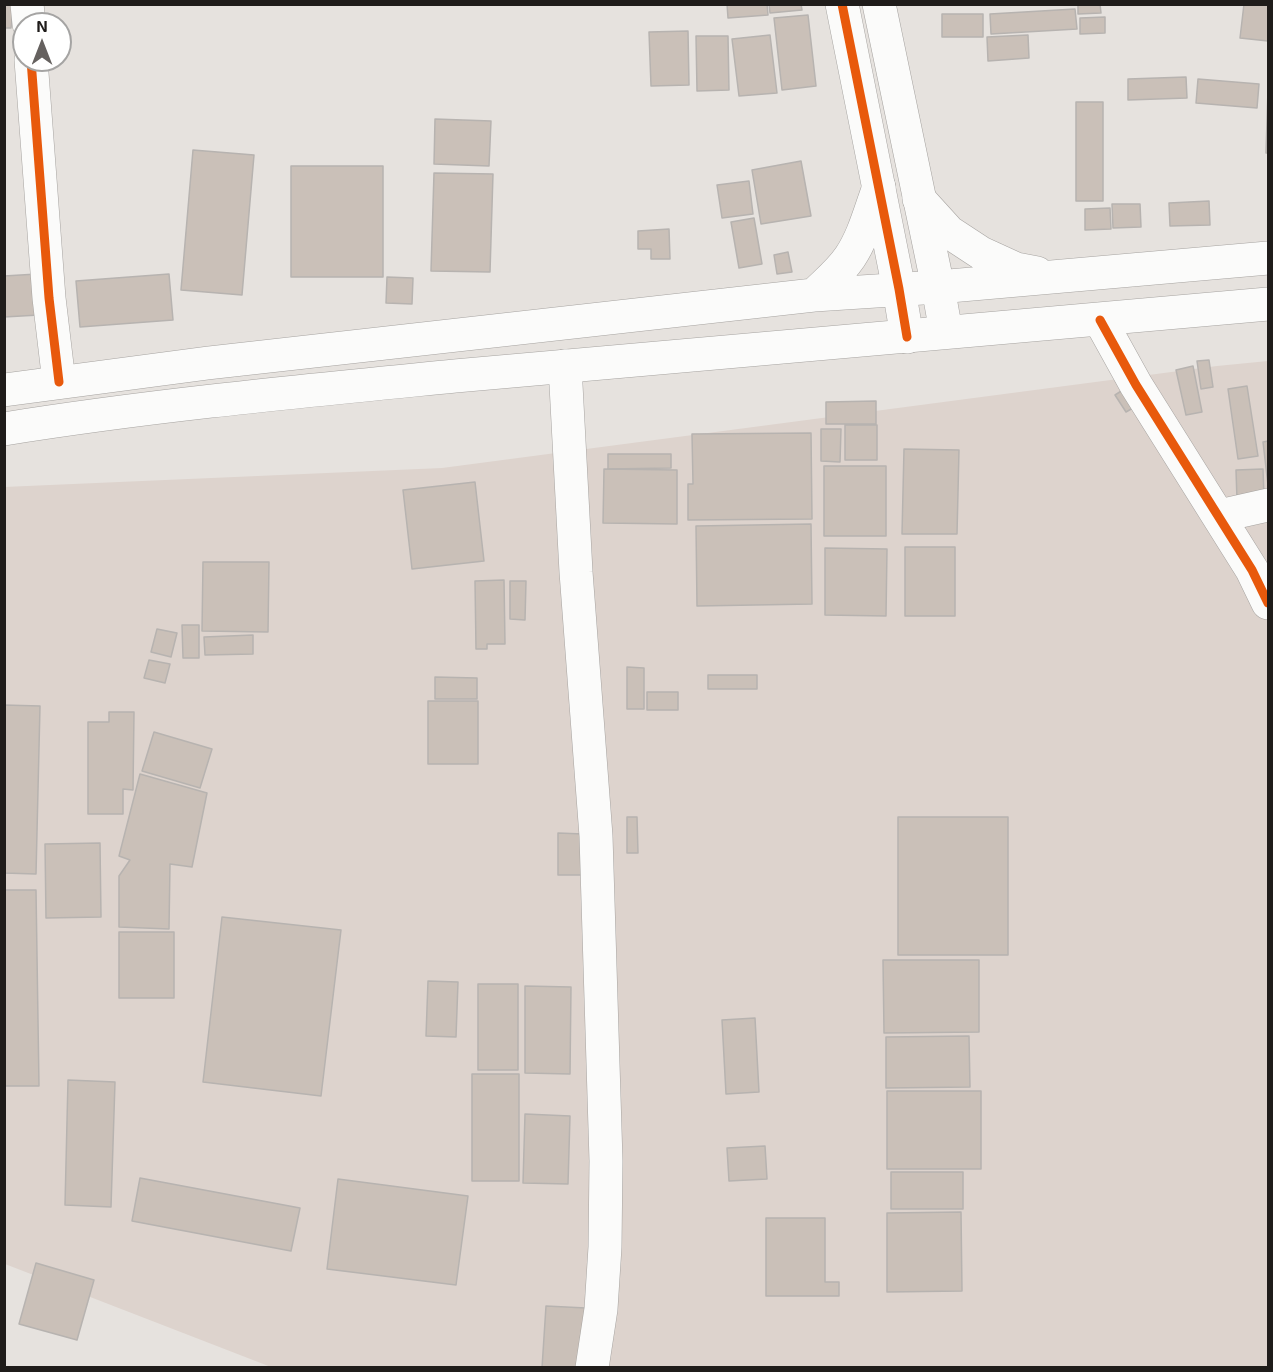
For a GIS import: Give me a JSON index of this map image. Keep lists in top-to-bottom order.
{
  "north": "top"
}
